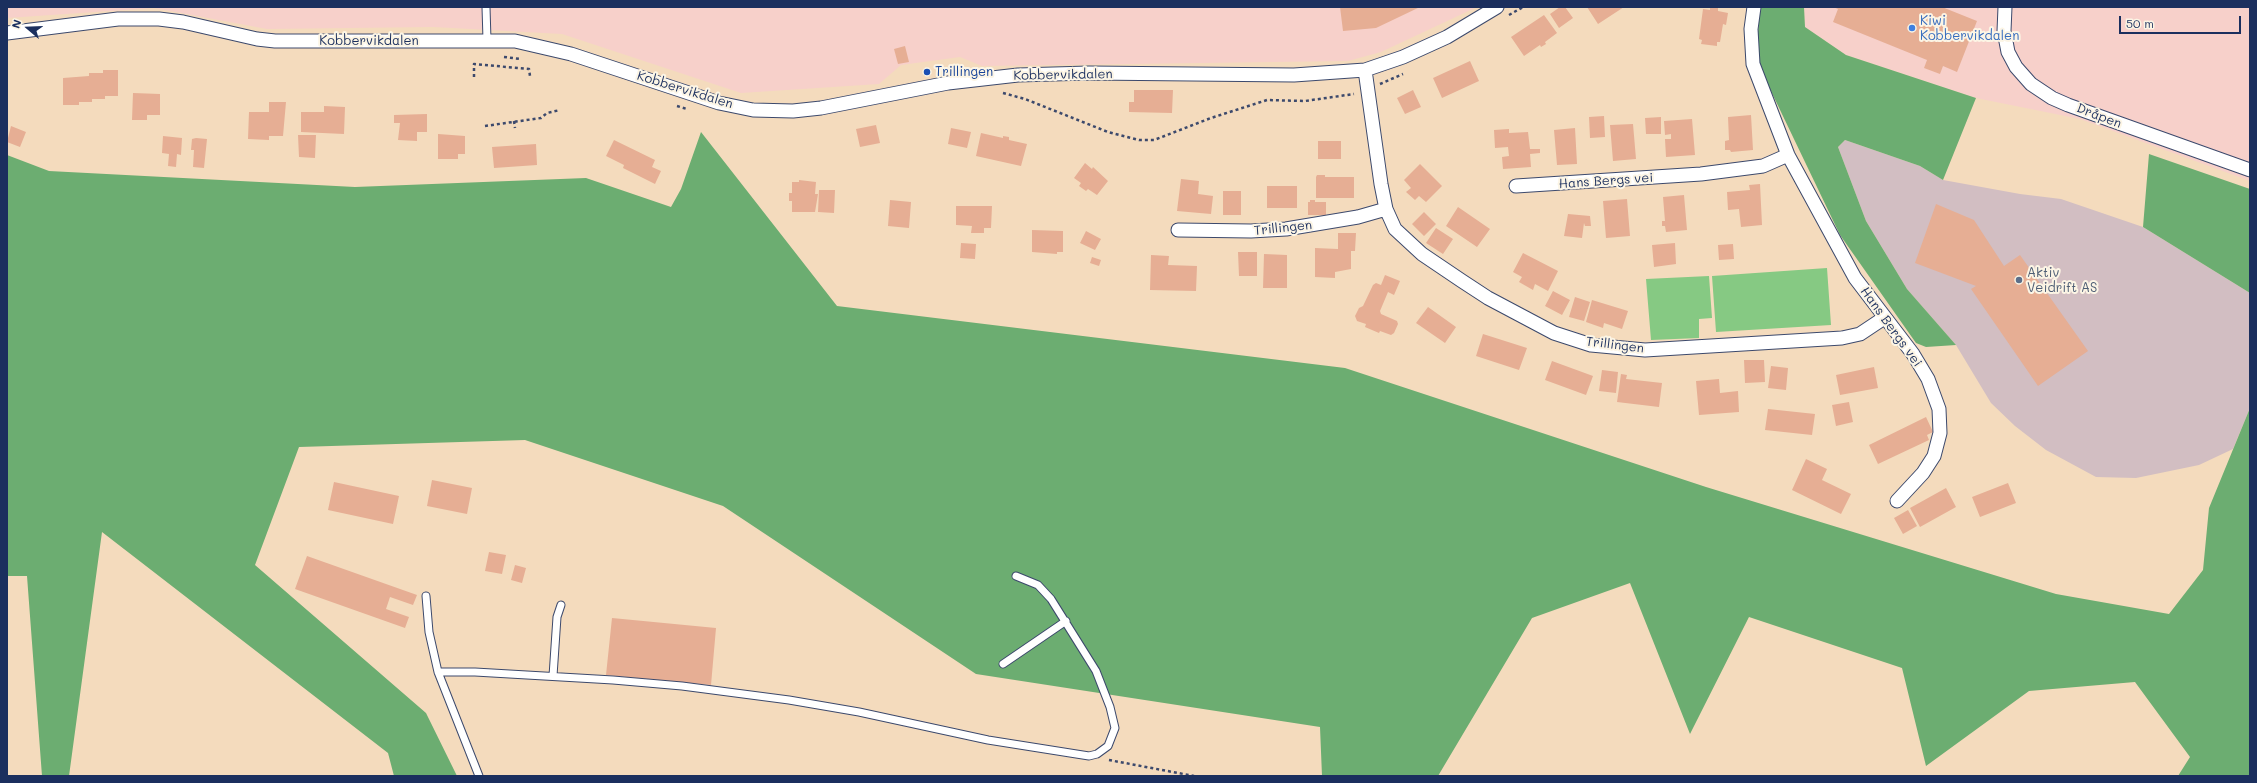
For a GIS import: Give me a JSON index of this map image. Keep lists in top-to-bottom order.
{
  "streets": {
    "street": [
      "Kobbervikdalen",
      "Dråpen",
      "Hans Bergs vei",
      "Trillingen"
    ]
  },
  "crossings": [
    ["Kobbervikdalen", "Trillingen"],
    ["Hans Bergs vei", "Trillingen"]
  ],
  "places": ["Kiwi Kobbervikdalen", "Trillingen", "Aktiv Veidrift AS"],
  "scale_bar": "50 m",
  "north": "left"
}
